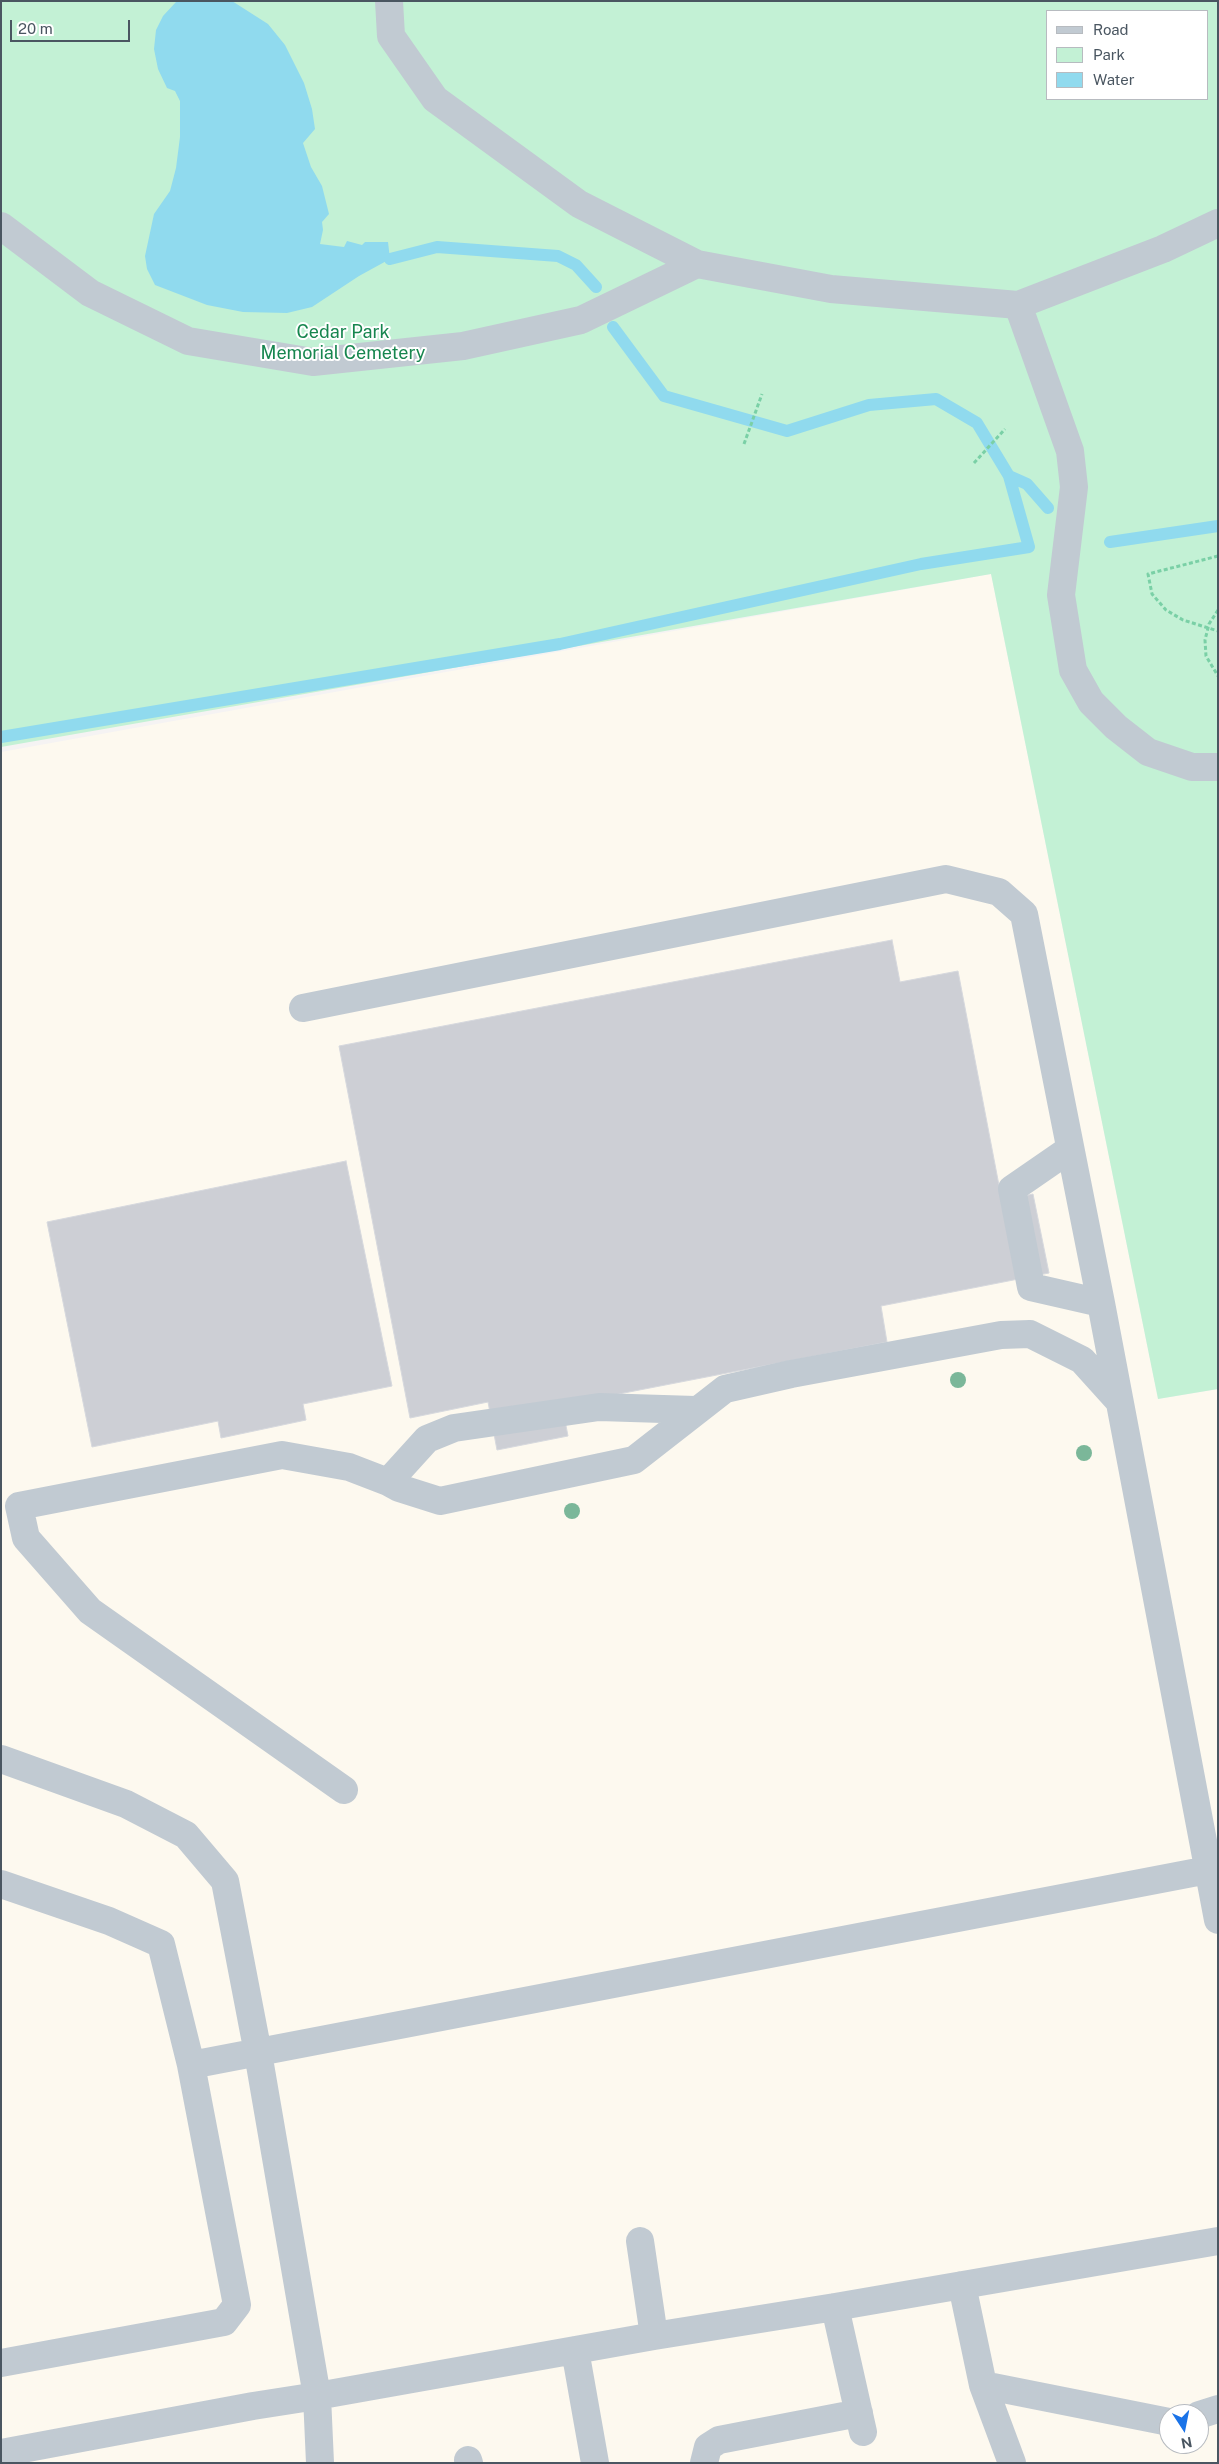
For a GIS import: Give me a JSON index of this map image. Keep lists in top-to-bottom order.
{
  "parks": ["Cedar Park Memorial Cemetery"],
  "legend": ["Road", "Park", "Water"],
  "scale_bar": "20 m",
  "north": "bottom"
}
